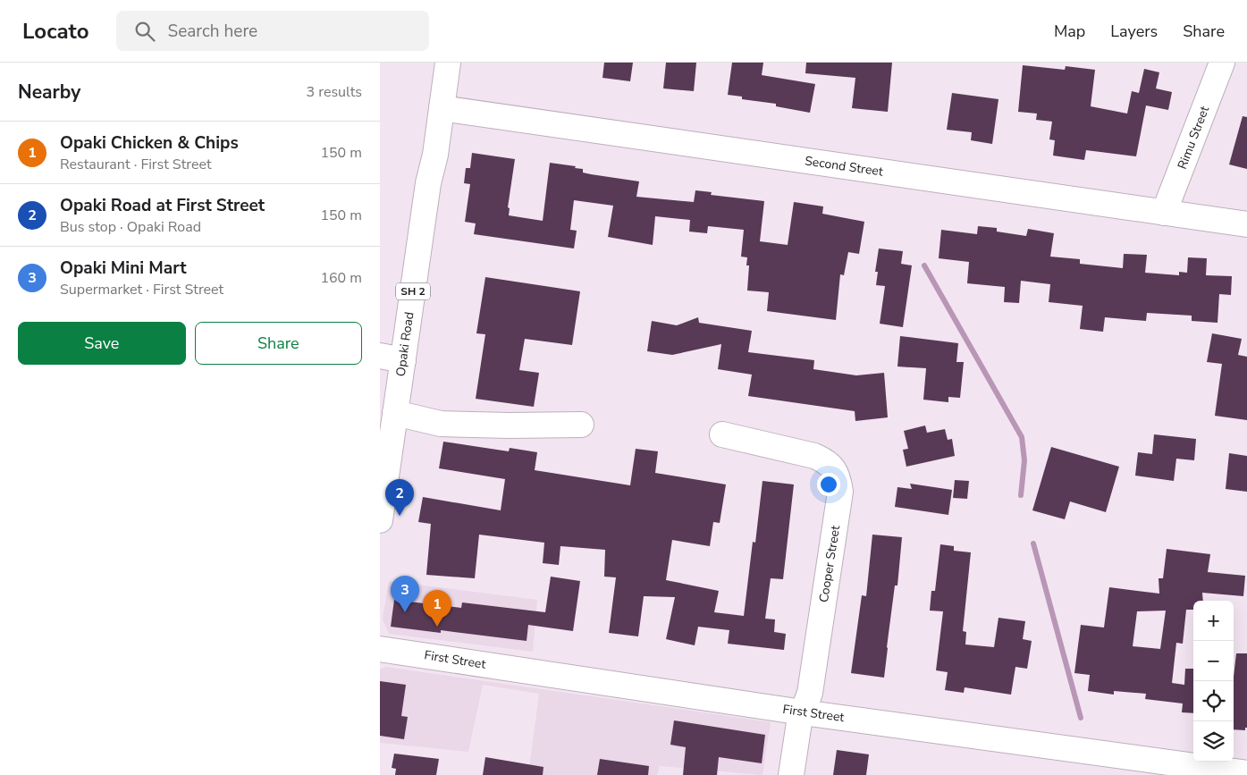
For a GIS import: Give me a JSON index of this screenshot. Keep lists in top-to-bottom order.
{
  "streets": {
    "main road": [
      "Rimu Street",
      "Second Street",
      "SH 2",
      "Opaki Road",
      "Cooper Street",
      "First Street"
    ]
  },
  "crossings": [
    ["Rimu Street", "Second Street"],
    ["Second Street", "Opaki Road"],
    ["Cooper Street", "First Street"]
  ],
  "page": {
    "header": "Locato",
    "search": "Search here",
    "nav": ["Map", "Layers", "Share"],
    "heading": ["Nearby", "3 results"],
    "list": [
      {
        "mark": "1",
        "name": "Opaki Chicken & Chips",
        "note": "Restaurant · First Street",
        "value": "150 m"
      },
      {
        "mark": "2",
        "name": "Opaki Road at First Street",
        "note": "Bus stop · Opaki Road",
        "value": "150 m"
      },
      {
        "mark": "3",
        "name": "Opaki Mini Mart",
        "note": "Supermarket · First Street",
        "value": "160 m"
      }
    ],
    "buttons": ["Save", "Share"],
    "pins": ["2", "3", "1"],
    "map_buttons": ["+", "−"]
  }
}
